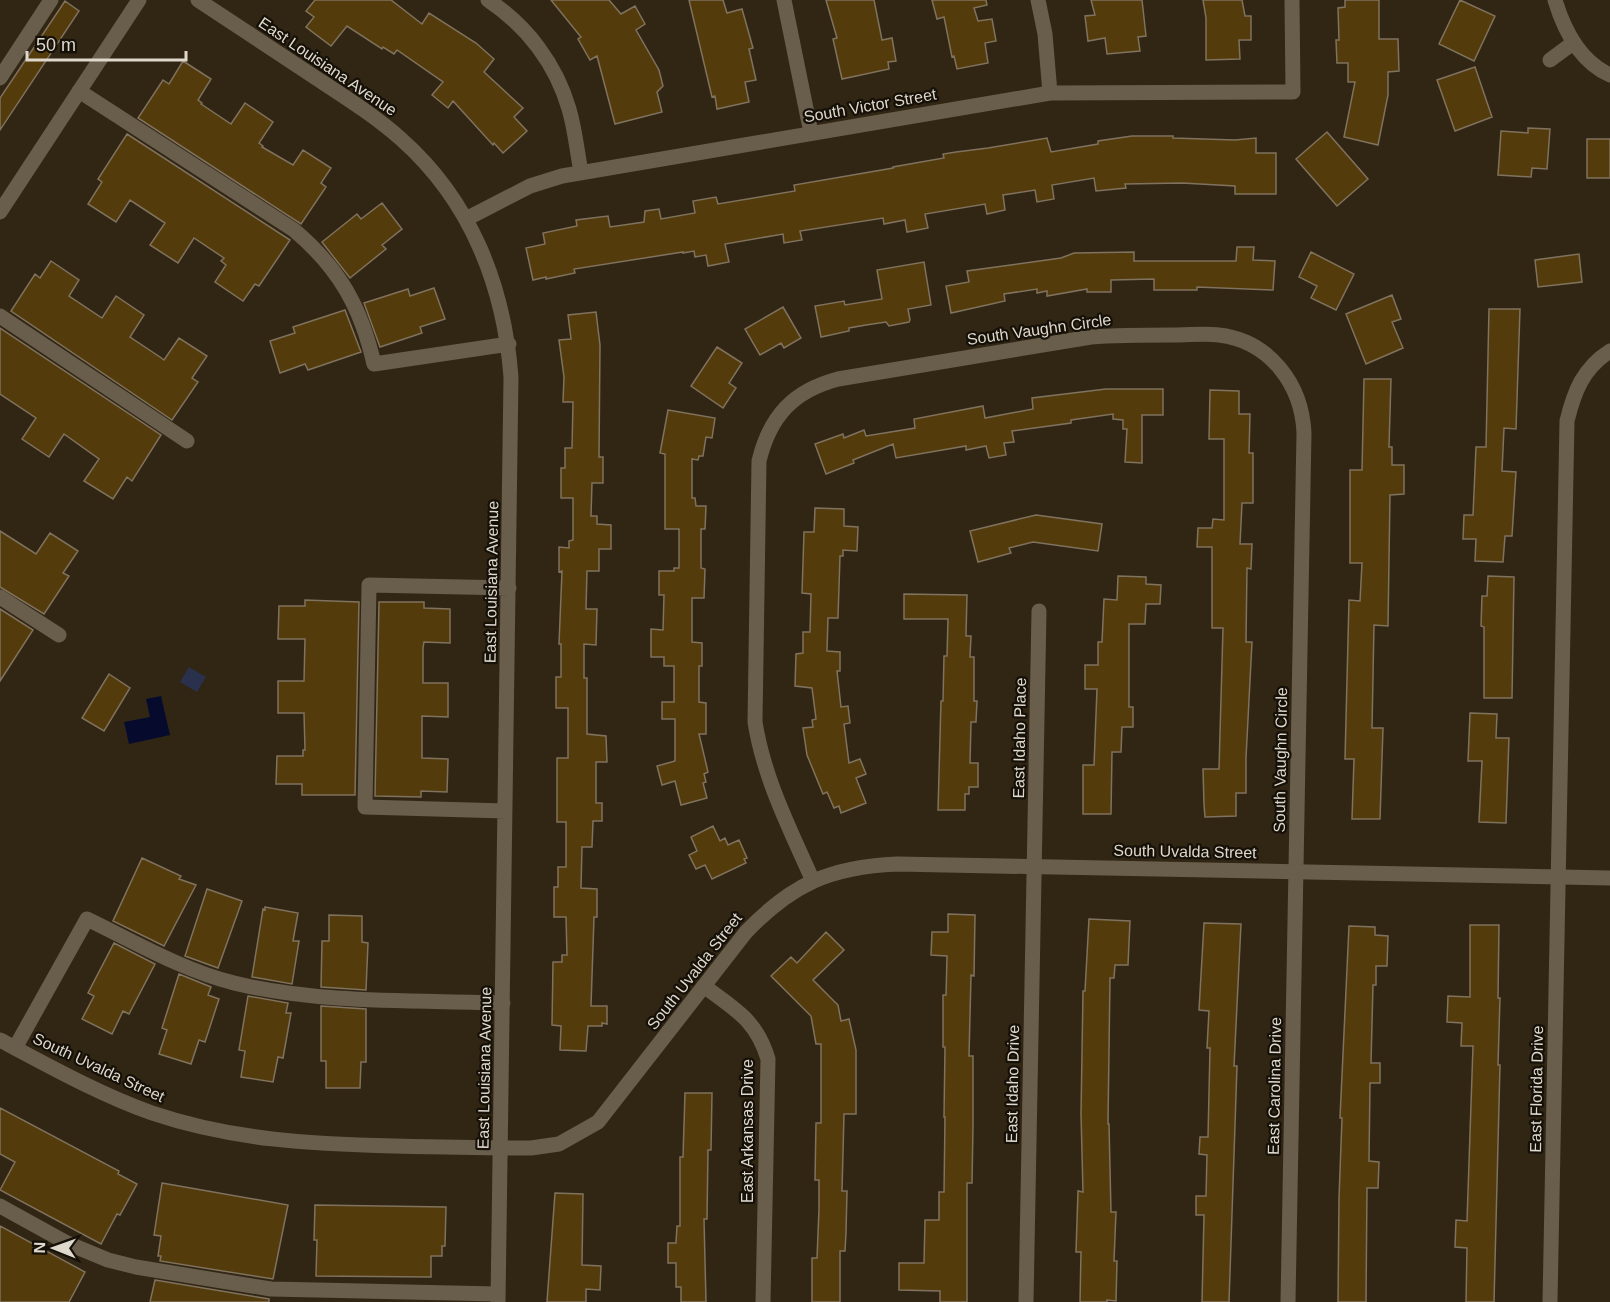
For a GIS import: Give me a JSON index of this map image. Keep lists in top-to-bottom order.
{
  "streets": {
    "street": [
      "East Louisiana Avenue",
      "South Victor Street",
      "South Vaughn Circle",
      "East Idaho Place",
      "South Uvalda Street",
      "East Idaho Drive",
      "East Carolina Drive",
      "East Florida Drive",
      "East Arkansas Drive"
    ]
  },
  "crossings": [
    ["East Louisiana Avenue", "South Victor Street"],
    ["East Louisiana Avenue", "South Uvalda Street"],
    ["South Vaughn Circle", "South Uvalda Street"],
    ["South Vaughn Circle", "East Carolina Drive"],
    ["East Idaho Place", "South Uvalda Street"],
    ["East Idaho Place", "East Idaho Drive"],
    ["South Uvalda Street", "East Idaho Drive"],
    ["South Uvalda Street", "East Carolina Drive"],
    ["South Uvalda Street", "East Florida Drive"],
    ["South Uvalda Street", "East Arkansas Drive"]
  ],
  "scale_bar": "50 m",
  "north": "left"
}
